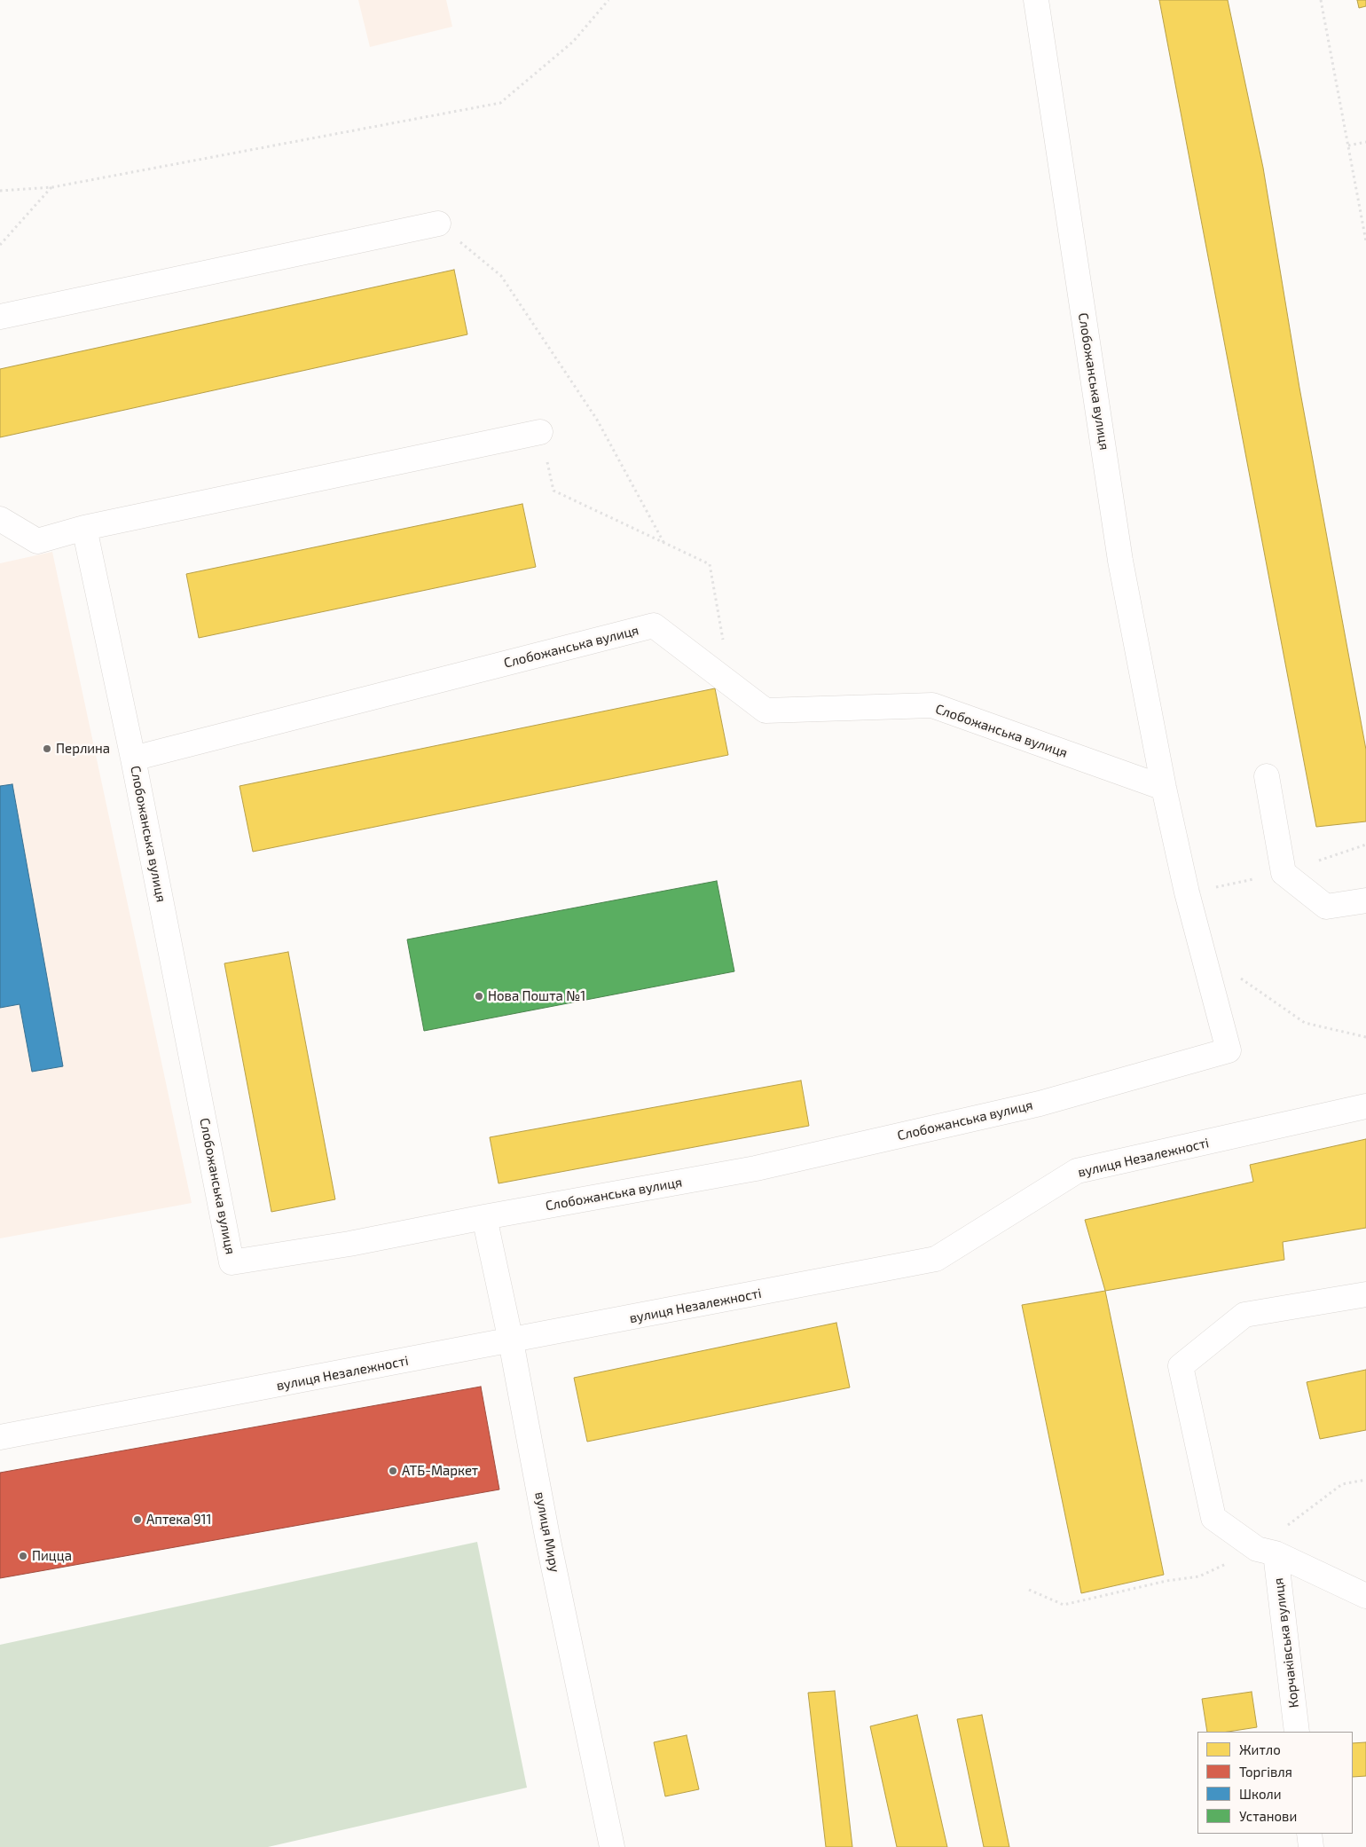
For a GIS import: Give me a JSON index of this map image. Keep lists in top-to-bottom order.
{
  "streets": {
    "street": [
      "Слобожанська вулиця",
      "вулиця Незалежності",
      "вулиця Миру",
      "Корчаківська вулиця"
    ]
  },
  "crossings": [
    ["Слобожанська вулиця", "вулиця Миру"],
    ["вулиця Незалежності", "вулиця Миру"]
  ],
  "places": [
    "Перлина",
    "Нова Пошта №1",
    "АТБ-Маркет",
    "Аптека 911",
    "Пицца"
  ],
  "legend": [
    "Житло",
    "Торгівля",
    "Школи",
    "Установи"
  ]
}
